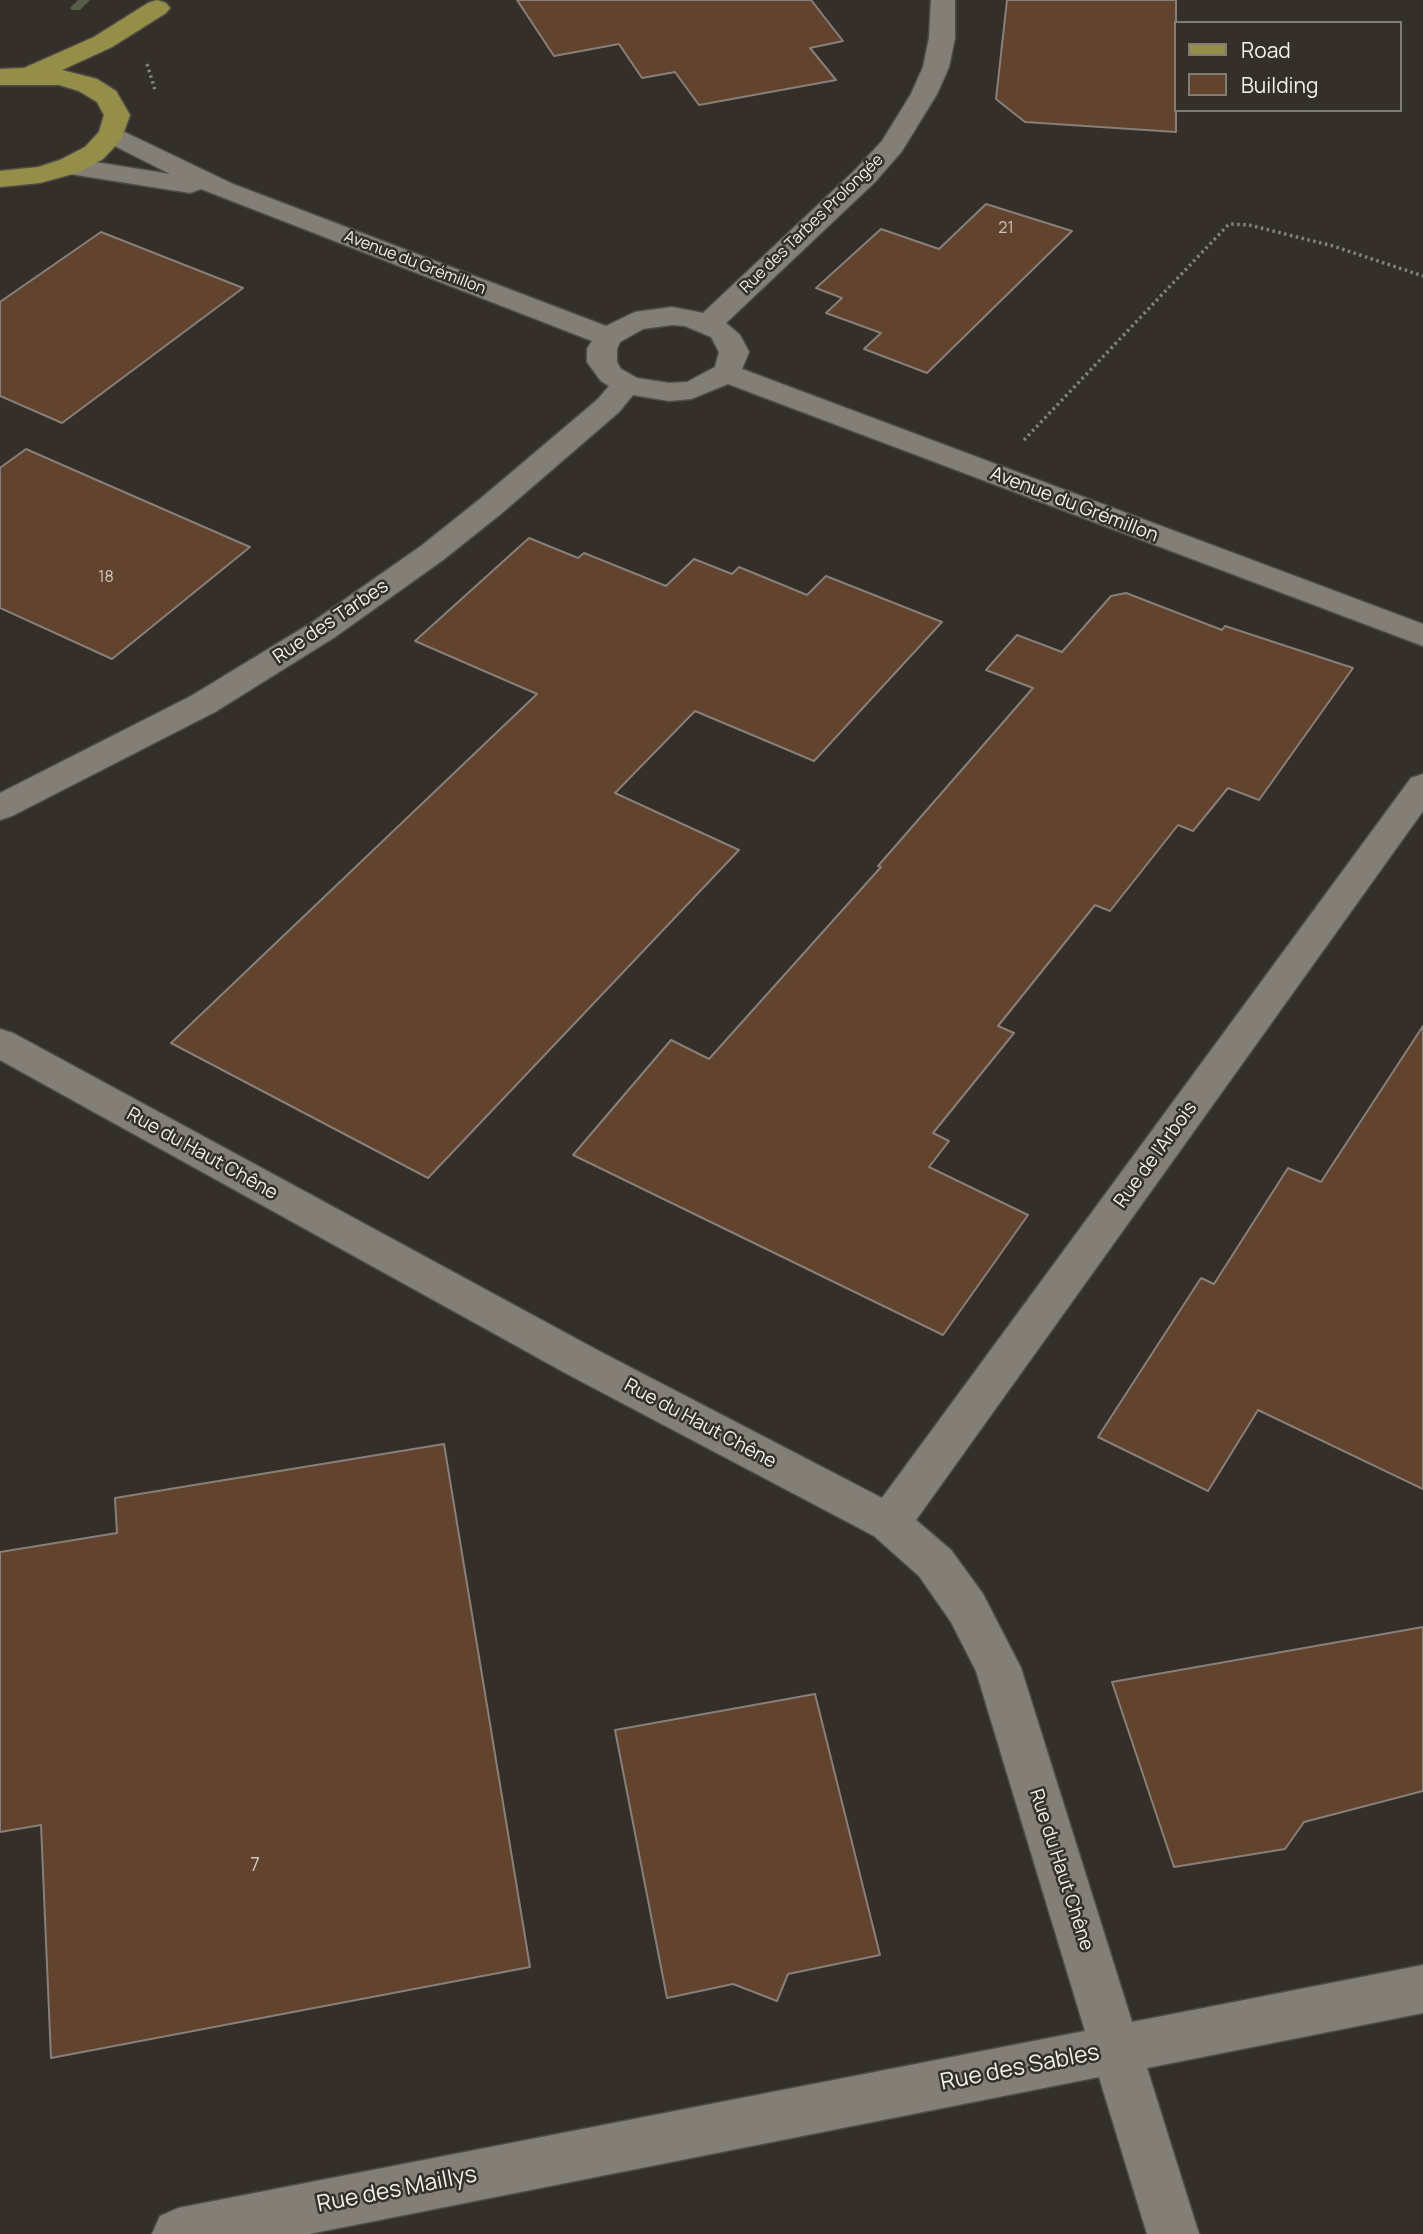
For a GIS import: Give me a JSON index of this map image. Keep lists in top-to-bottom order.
{
  "streets": {
    "street": [
      "Rue des Tarbes Prolongée",
      "Avenue du Grémillon",
      "Rue des Tarbes",
      "Rue du Haut Chêne",
      "Rue de l'Arbois",
      "Rue des Sables",
      "Rue des Maillys"
    ]
  },
  "crossings": [
    ["Rue des Tarbes Prolongée", "Avenue du Grémillon"],
    ["Rue des Tarbes Prolongée", "Rue des Tarbes"],
    ["Avenue du Grémillon", "Rue des Tarbes"],
    ["Rue du Haut Chêne", "Rue de l'Arbois"],
    ["Rue du Haut Chêne", "Rue des Sables"],
    ["Rue des Sables", "Rue des Maillys"]
  ],
  "house_numbers": ["21", "18", "7"],
  "legend": ["Road", "Building"]
}
